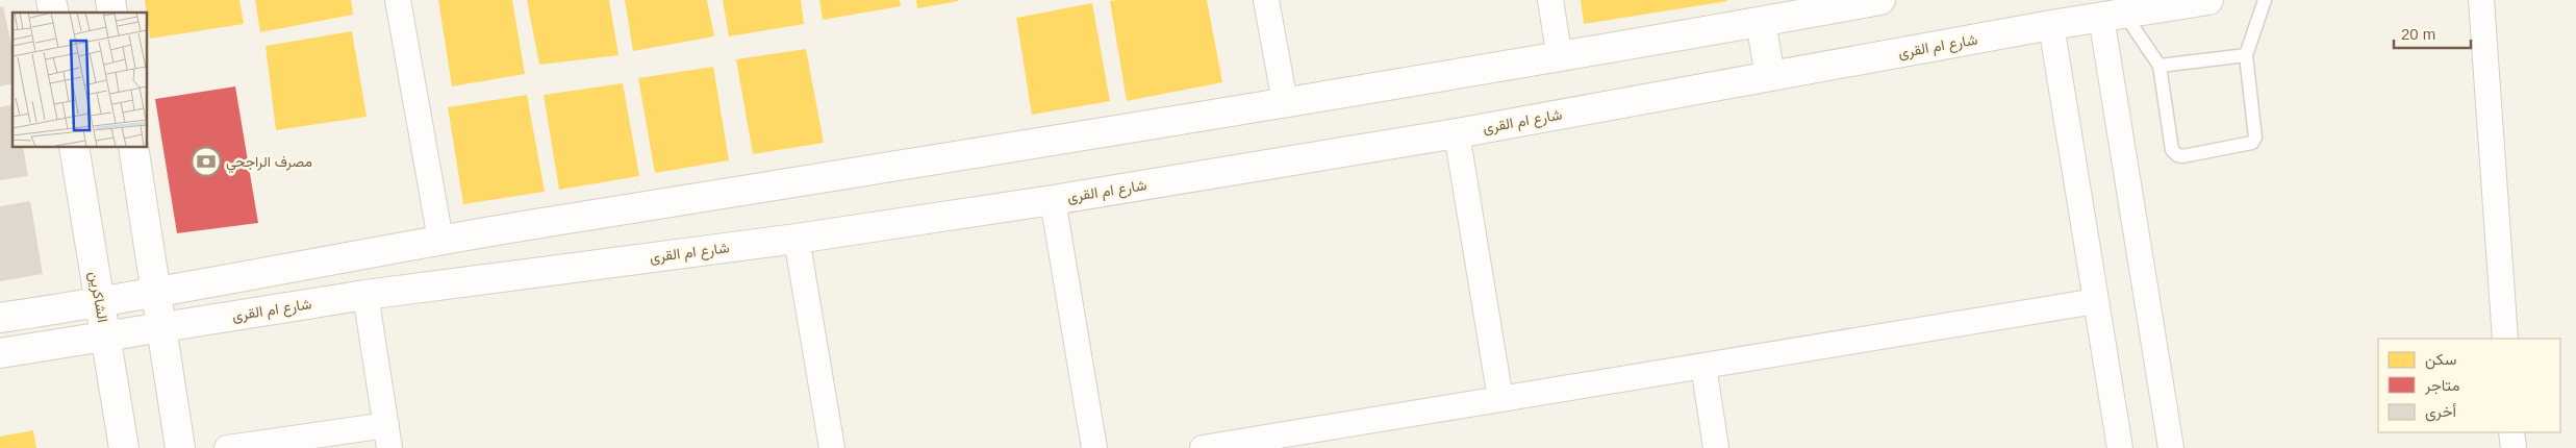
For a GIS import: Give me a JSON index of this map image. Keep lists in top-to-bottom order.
{
  "streets": {
    "main road": ["شارع ام القرى", "الشاكرين"]
  },
  "crossings": [
    ["شارع ام القرى", "الشاكرين"]
  ],
  "places": {
    "bank": ["مصرف الراجحي"]
  },
  "legend": ["سكن", "متاجر", "أخرى"],
  "scale_bar": "20 m"
}
